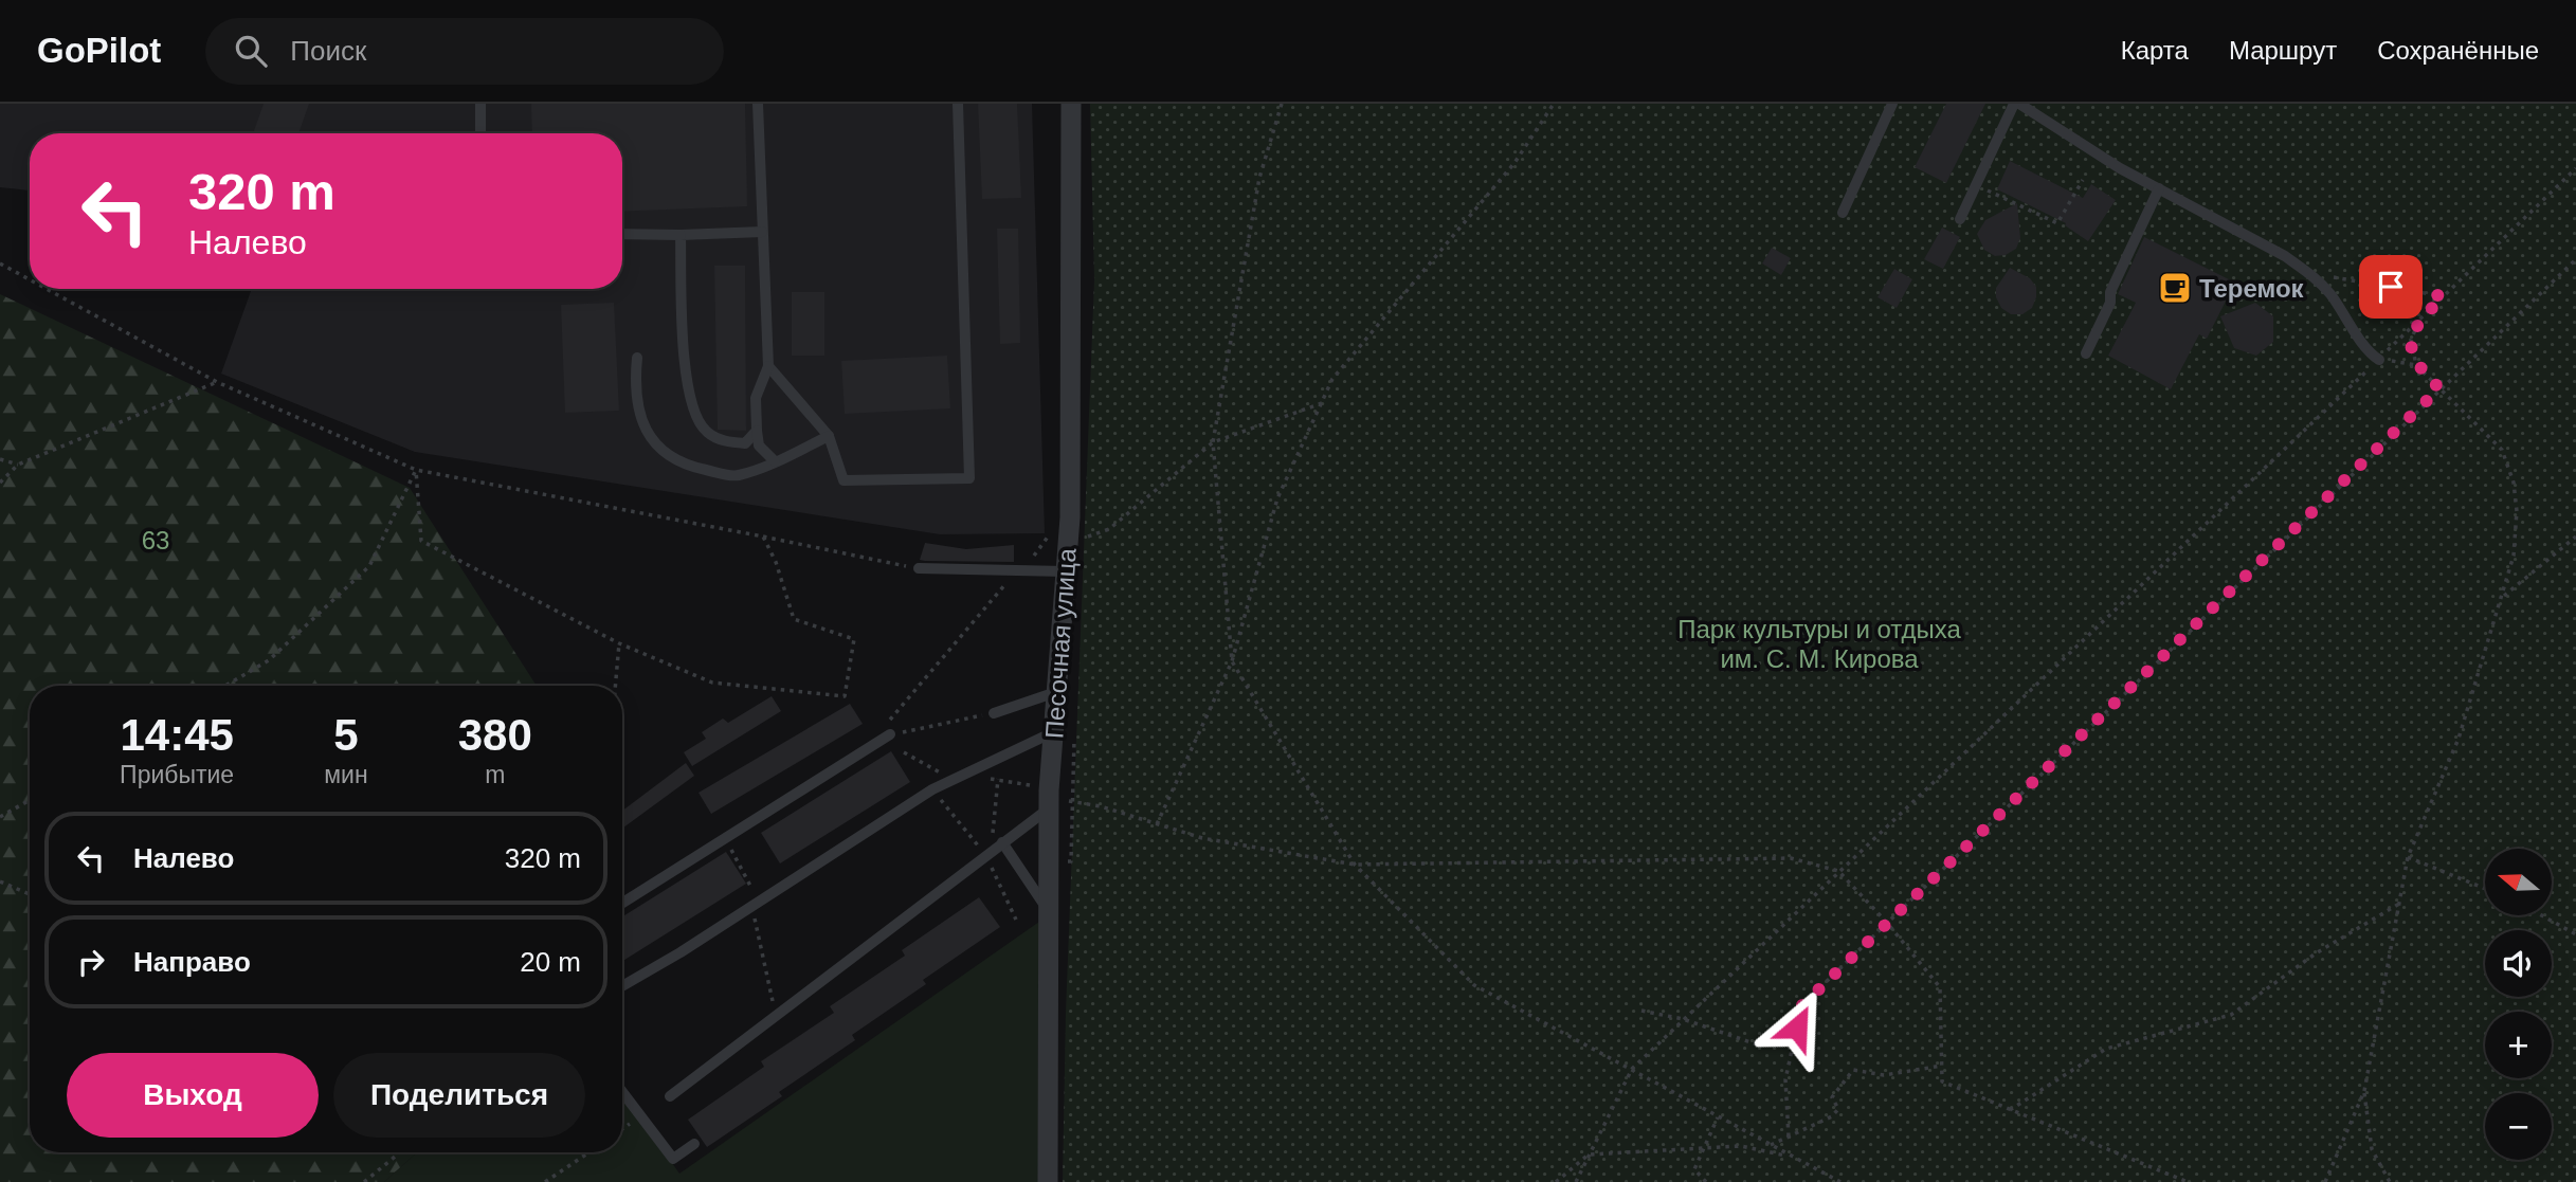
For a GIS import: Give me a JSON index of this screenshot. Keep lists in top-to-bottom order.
{
  "streets": {
    "street": ["Песочная улица"]
  },
  "parks": ["63", "Парк культуры и отдыха им. С. М. Кирова"],
  "places": {
    "cafe": ["Теремок"]
  },
  "north": "left",
  "page": {
    "header": "GoPilot",
    "search": "Поиск",
    "nav": ["Карта", "Маршрут", "Сохранённые"],
    "turn": ["320 m", "Налево"],
    "eta": [
      "14:45",
      "Прибытие",
      "5",
      "мин",
      "380",
      "m"
    ],
    "list": [
      {
        "name": "Налево",
        "value": "320 m"
      },
      {
        "name": "Направо",
        "value": "20 m"
      }
    ],
    "map_buttons": ["+", "−"],
    "buttons": ["Выход", "Поделиться"]
  }
}
